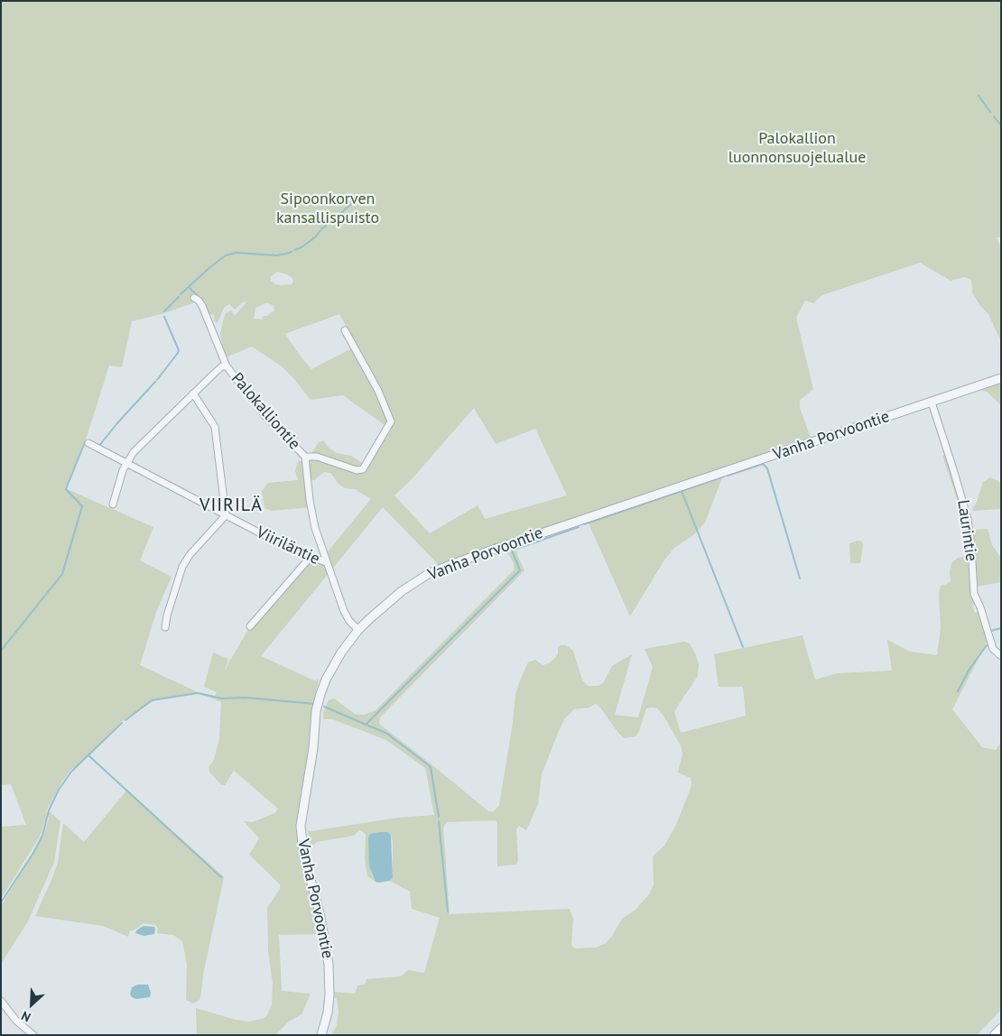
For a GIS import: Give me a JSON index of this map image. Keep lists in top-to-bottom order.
{
  "streets": {
    "street": [
      "Palokalliontie",
      "Vanha Porvoontie",
      "Laurintie",
      "Viiriläntie"
    ]
  },
  "crossings": [
    ["Palokalliontie", "Viiriläntie"],
    ["Vanha Porvoontie", "Laurintie"],
    ["Vanha Porvoontie", "Viiriläntie"]
  ],
  "districts": ["VIIRILÄ"],
  "parks": ["Palokallion luonnonsuojelualue", "Sipoonkorven kansallispuisto"],
  "north": "bottom left"
}
